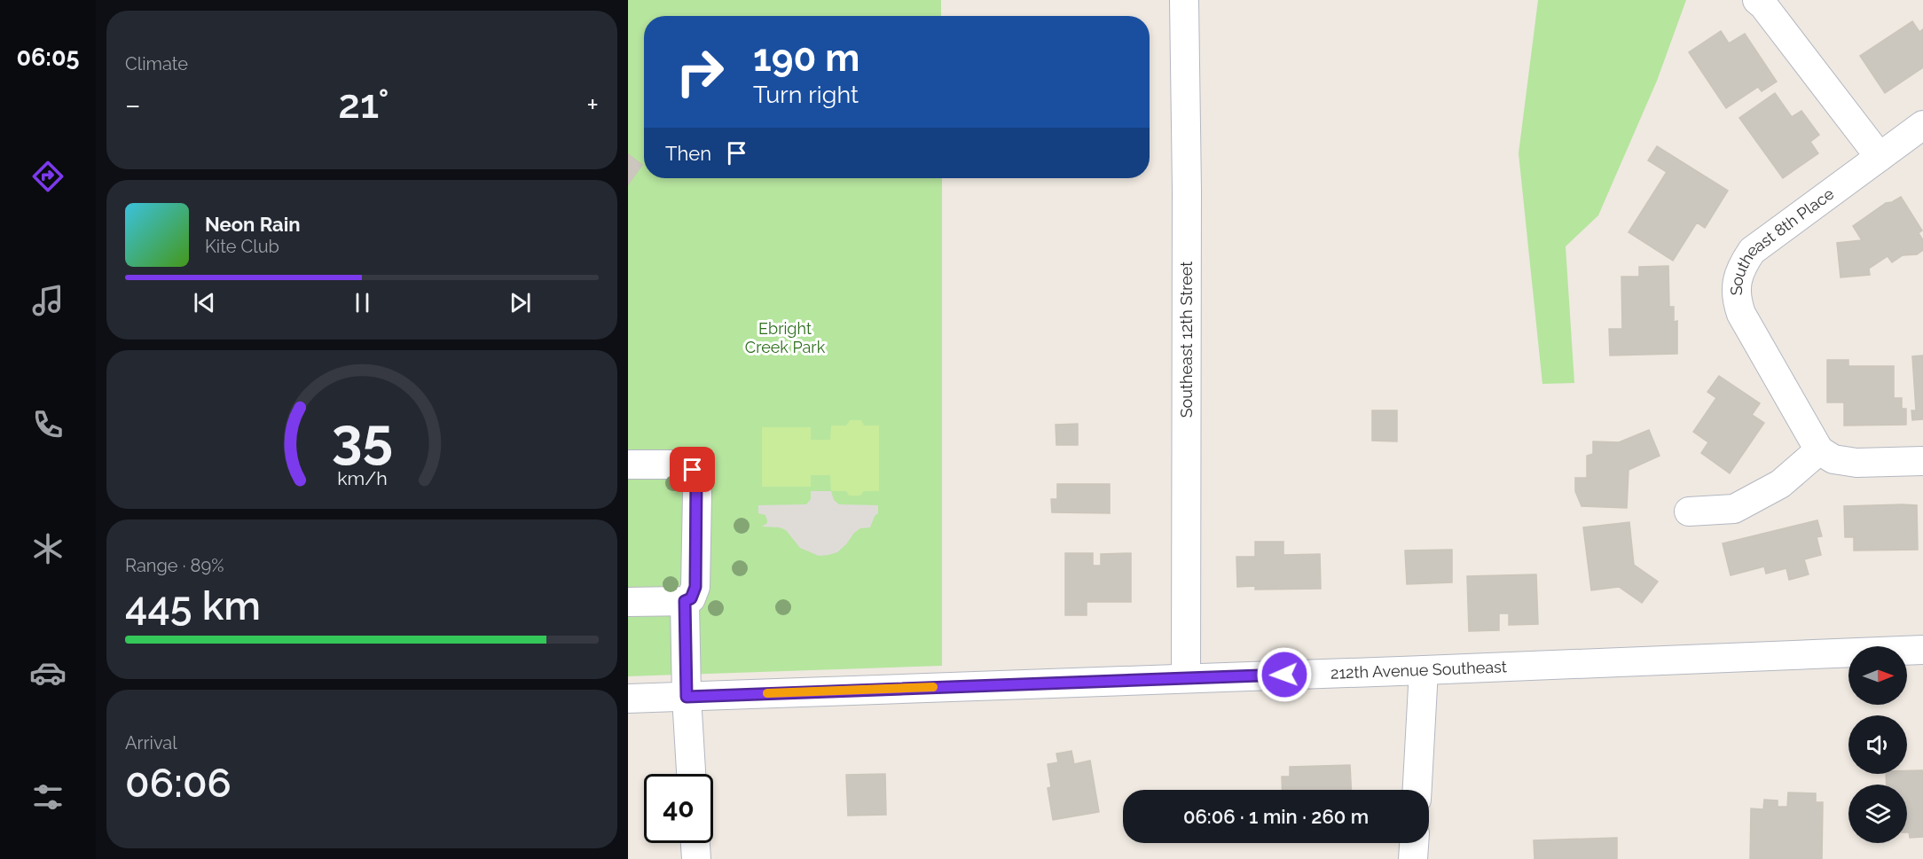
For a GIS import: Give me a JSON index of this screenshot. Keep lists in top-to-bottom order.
{
  "streets": {
    "street": ["Southeast 8th Place", "Southeast 12th Street", "212th Avenue Southeast"]
  },
  "crossings": [
    ["Southeast 12th Street", "212th Avenue Southeast"]
  ],
  "parks": ["Ebright Creek Park"],
  "north": "right",
  "page": {
    "tabs": "06:05",
    "tile": [
      "Climate",
      ["Range · 89%", "445 km"],
      ["Arrival", "06:06"]
    ],
    "turn": ["190 m", "Turn right"],
    "heat": ["−", "21°", "+"],
    "then": "Then",
    "song": ["Neon Rain", "Kite Club"],
    "limit": "40",
    "trip": "06:06 · 1 min · 260 m",
    "gauge": ["35", "km/h"]
  }
}
